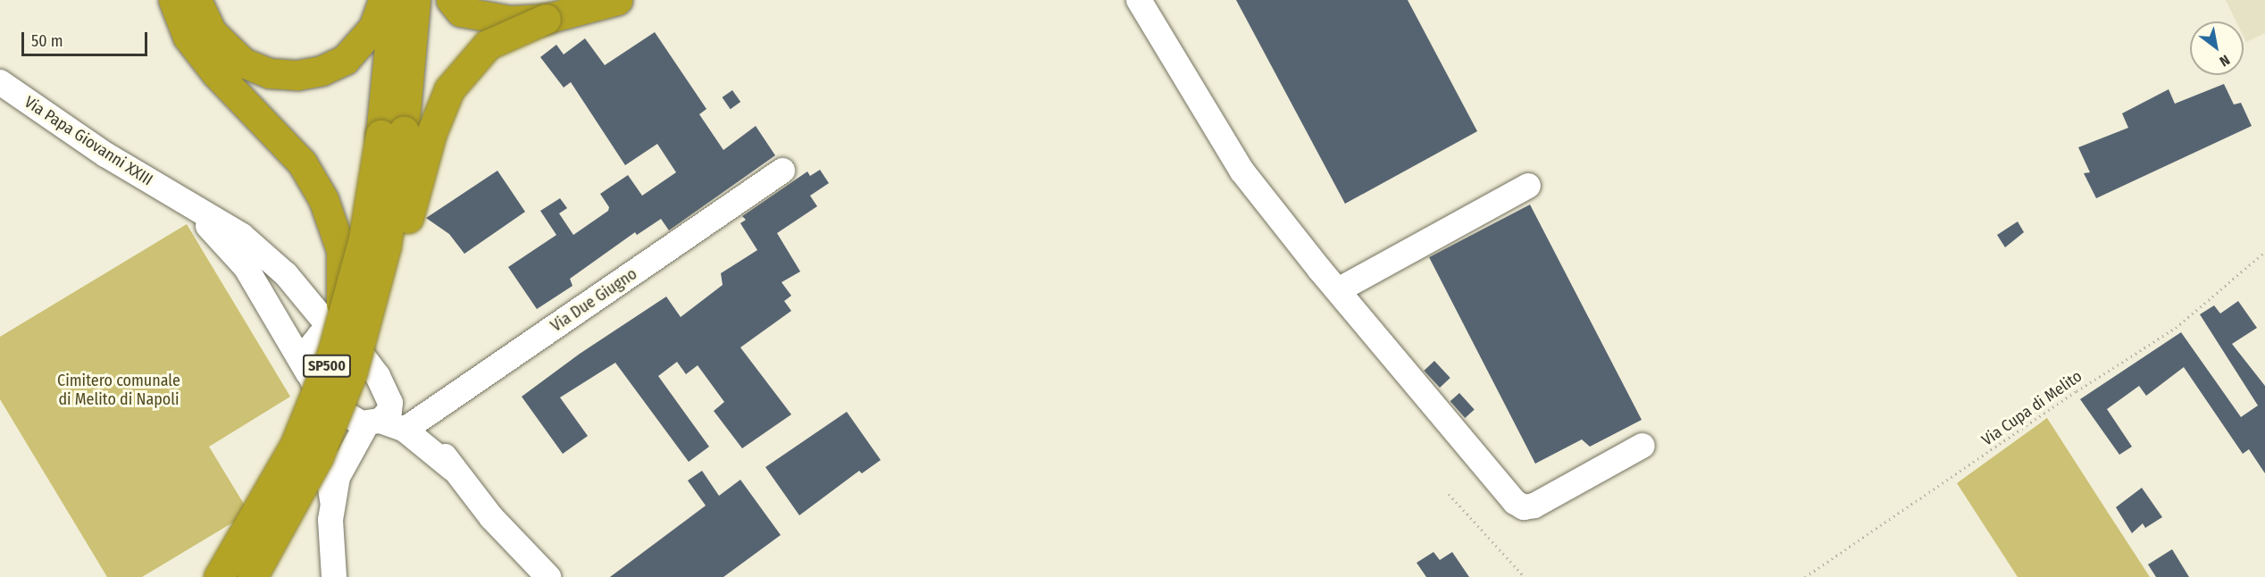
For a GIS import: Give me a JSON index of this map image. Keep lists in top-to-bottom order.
{
  "streets": {
    "highway": ["SP500"],
    "street": ["Via Papa Giovanni XXIII", "Via Due Giugno"],
    "path": ["Via Cupa di Melito"]
  },
  "crossings": [
    ["Via Papa Giovanni XXIII", "Via Due Giugno"],
    ["Via Papa Giovanni XXIII", "SP500"]
  ],
  "parks": ["Cimitero comunale di Melito di Napoli"],
  "scale_bar": "50 m",
  "north": "bottom right"
}
